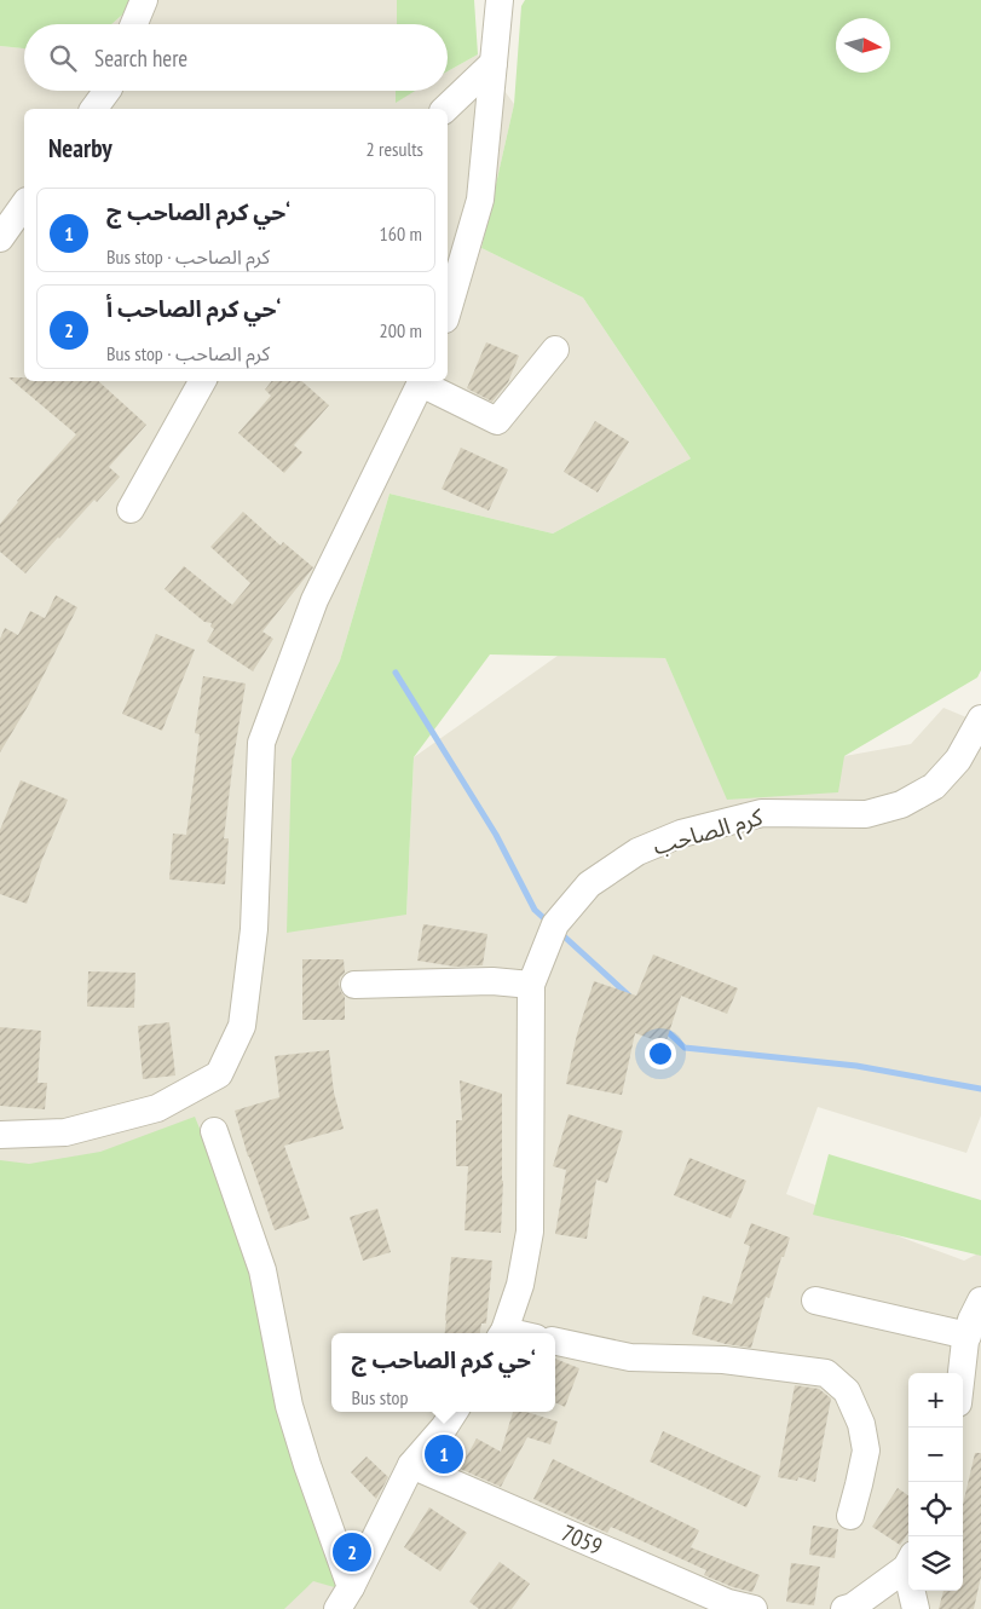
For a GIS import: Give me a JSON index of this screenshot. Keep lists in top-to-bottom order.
{
  "streets": {
    "street": ["كرم الصاحب", "7059"]
  },
  "north": "right",
  "page": {
    "search": "Search here",
    "heading": ["Nearby", "2 results"],
    "list": [
      {
        "mark": "1",
        "name": "حي كرم الصاحب ج‘",
        "note": "Bus stop · كرم الصاحب",
        "value": "160 m"
      },
      {
        "mark": "2",
        "name": "حي كرم الصاحب أ‘",
        "note": "Bus stop · كرم الصاحب",
        "value": "200 m"
      }
    ],
    "popup": ["حي كرم الصاحب ج‘", "Bus stop"],
    "map_buttons": ["+", "−"],
    "pins": ["1", "2"]
  }
}
